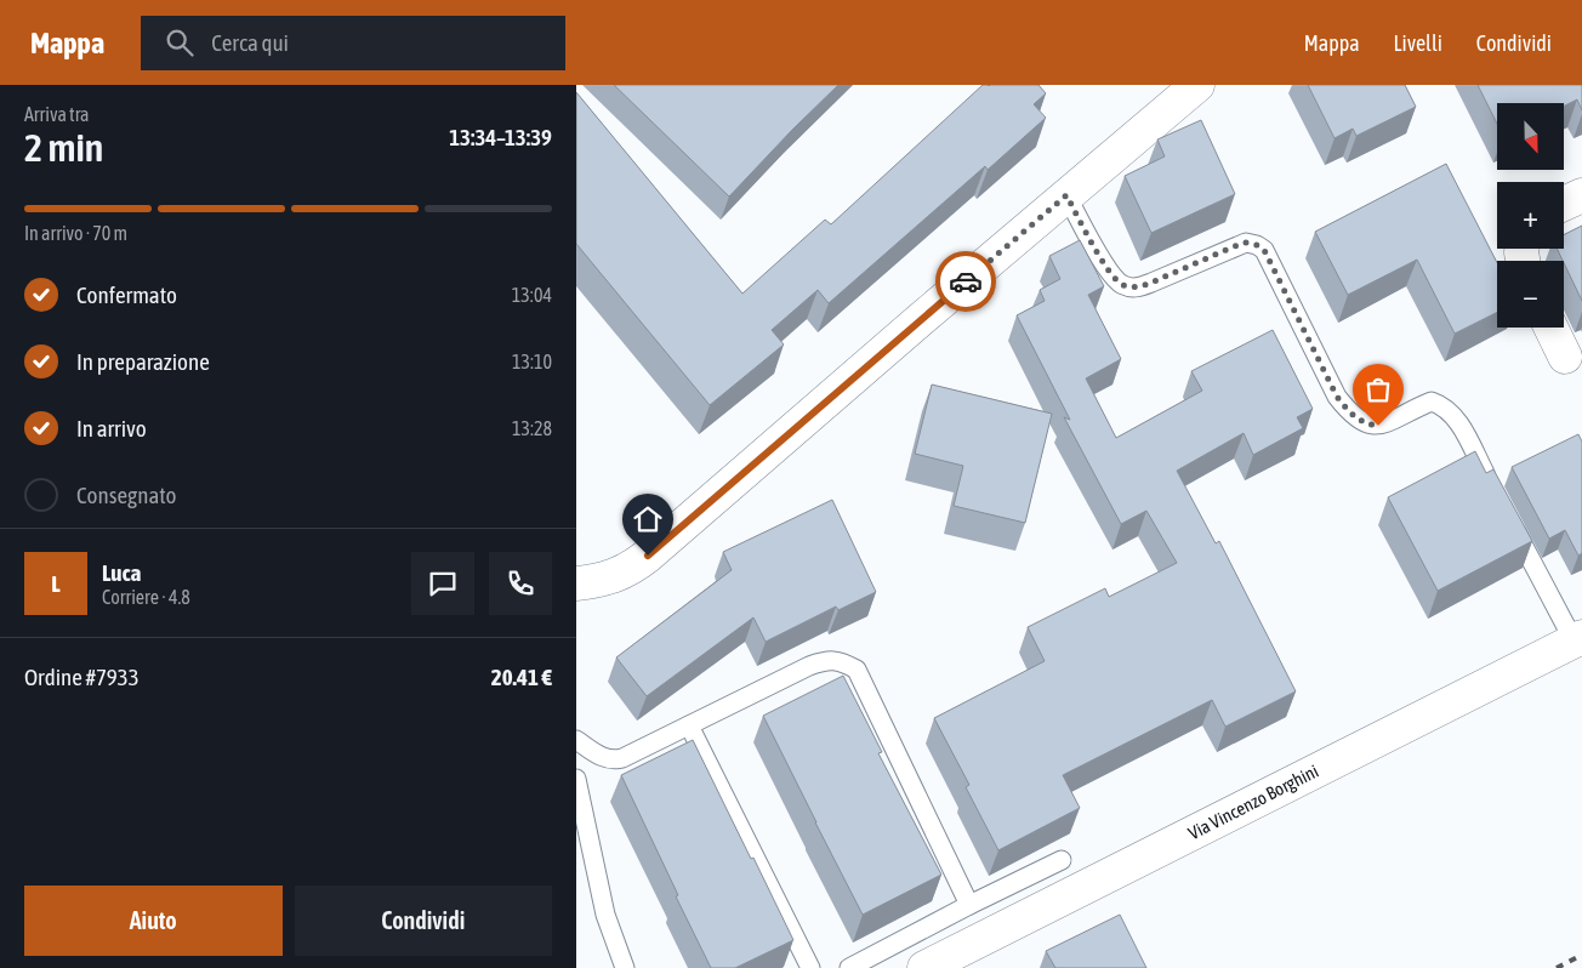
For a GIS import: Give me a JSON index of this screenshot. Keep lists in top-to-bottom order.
{
  "streets": {
    "street": ["Via Vincenzo Borghini"]
  },
  "north": "bottom",
  "page": {
    "header": "Mappa",
    "search": "Cerca qui",
    "nav": ["Mappa", "Livelli", "Condividi"],
    "heading": ["2 min", "Arriva tra", "13:34–13:39"],
    "panel": [
      "Luca",
      "Corriere · 4.8",
      "Ordine #7933",
      "20.41 €"
    ],
    "map_buttons": ["+", "−"],
    "bar": "In arrivo · 70 m",
    "list": [
      ["Confermato", "13:04"],
      ["In preparazione", "13:10"],
      ["In arrivo", "13:28"],
      "Consegnato"
    ],
    "round": "L",
    "buttons": ["Aiuto", "Condividi"]
  }
}
